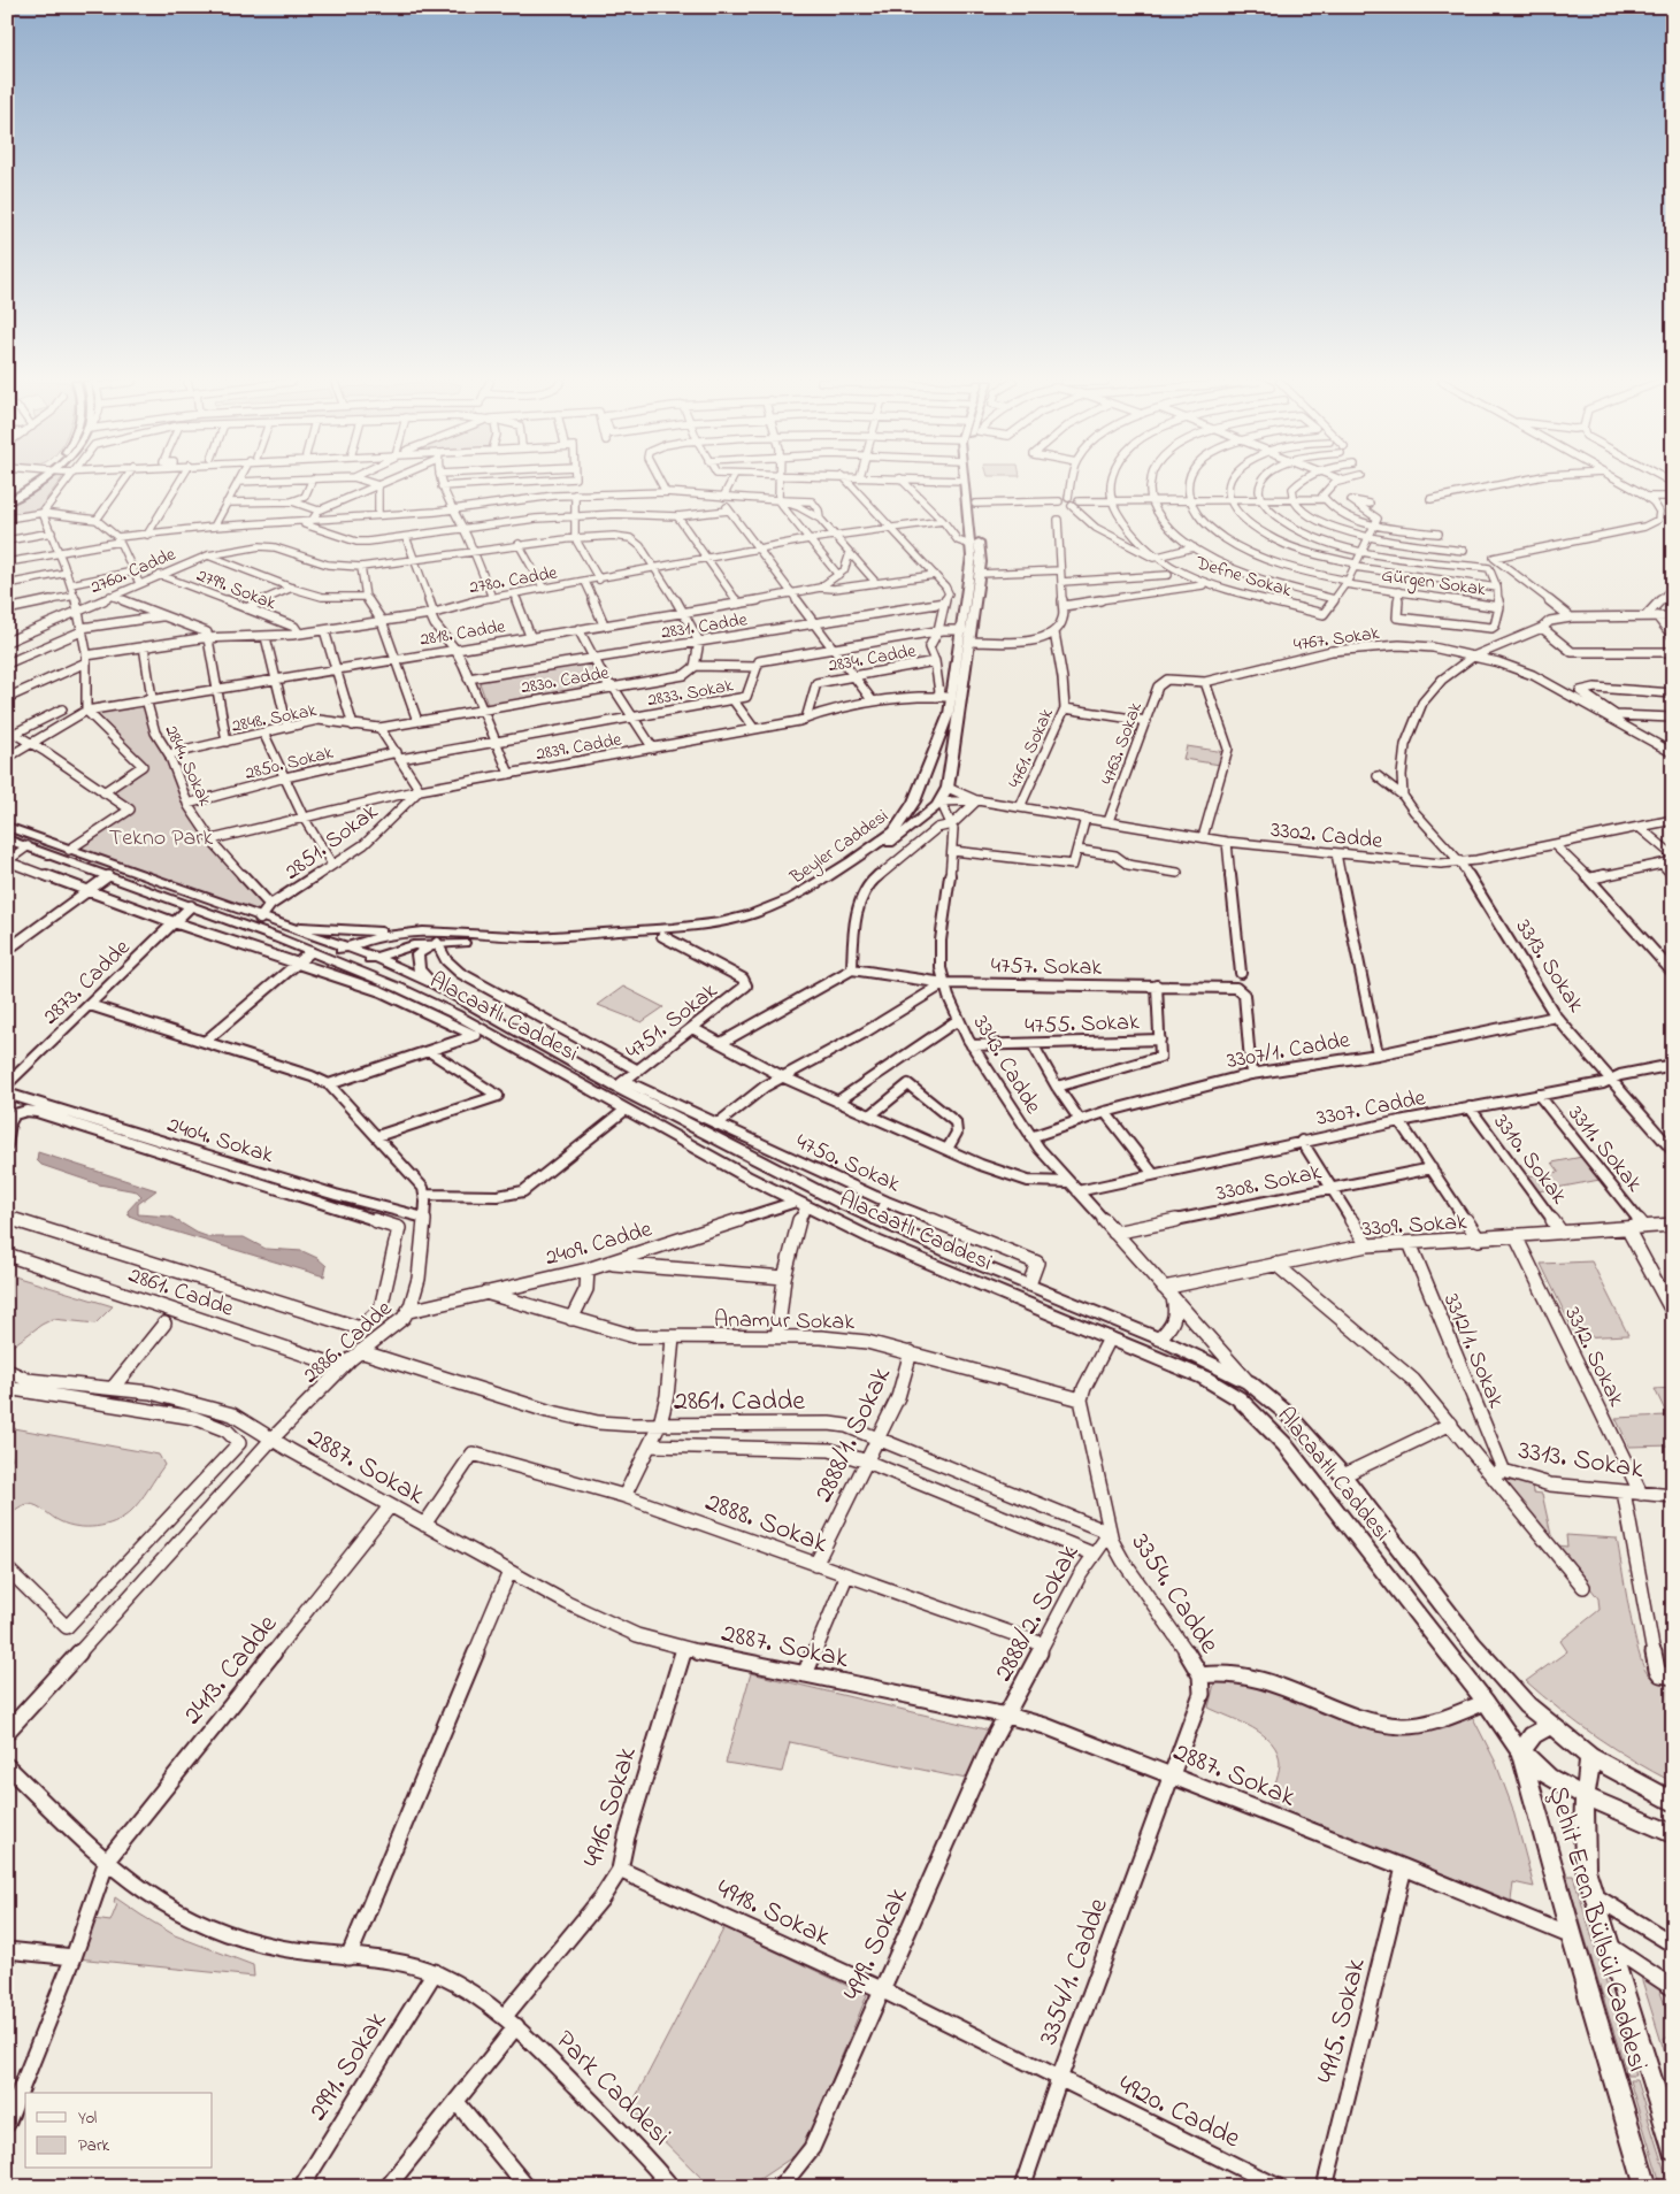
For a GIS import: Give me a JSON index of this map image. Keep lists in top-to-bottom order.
{
  "streets": {
    "main road": ["Beyler Caddesi", "Alacaatlı Caddesi", "Şehit Eren Bülbül Caddesi"],
    "street": [
      "2760. Cadde",
      "Defne Sokak",
      "2780. Cadde",
      "Gürgen Sokak",
      "2799. Sokak",
      "2831. Cadde",
      "2818. Cadde",
      "4767. Sokak",
      "2834. Cadde",
      "2830. Cadde",
      "2833. Sokak",
      "2848. Sokak",
      "4763. Sokak",
      "2839. Cadde",
      "4761. Sokak",
      "2850. Sokak",
      "2844. Sokak",
      "3302. Cadde",
      "2851. Sokak",
      "4757. Sokak",
      "3313. Sokak",
      "2873. Cadde",
      "4751. Sokak",
      "4755. Sokak",
      "3307/1. Cadde",
      "3343. Cadde",
      "3307. Cadde",
      "2404. Sokak",
      "3311. Sokak",
      "3310. Sokak",
      "4750. Sokak",
      "3308. Sokak",
      "3309. Sokak",
      "2409. Cadde",
      "2861. Cadde",
      "Anamur Sokak",
      "2886. Cadde",
      "3312/1. Sokak",
      "3312. Sokak",
      "2888/1. Sokak",
      "2887. Sokak",
      "2888. Sokak",
      "3354. Cadde",
      "2888/2. Sokak",
      "2413. Cadde",
      "4916. Sokak",
      "4918. Sokak",
      "4919. Sokak",
      "3354/1. Cadde",
      "4915. Sokak",
      "2991. Sokak",
      "Park Caddesi",
      "4920. Cadde"
    ]
  },
  "crossings": [
    ["2760. Cadde", "2799. Sokak"],
    ["Defne Sokak", "Gürgen Sokak"],
    ["2780. Cadde", "2799. Sokak"],
    ["2818. Cadde", "2844. Sokak"],
    ["4767. Sokak", "4763. Sokak"],
    ["2834. Cadde", "2839. Cadde"],
    ["2830. Cadde", "2848. Sokak"],
    ["2833. Sokak", "2850. Sokak"],
    ["2833. Sokak", "Beyler Caddesi"],
    ["2848. Sokak", "2844. Sokak"],
    ["4763. Sokak", "3302. Cadde"],
    ["2839. Cadde", "2844. Sokak"],
    ["2839. Cadde", "2851. Sokak"],
    ["2839. Cadde", "Beyler Caddesi"],
    ["4761. Sokak", "3302. Cadde"],
    ["2850. Sokak", "2844. Sokak"],
    ["2844. Sokak", "2851. Sokak"],
    ["3302. Cadde", "Beyler Caddesi"],
    ["3302. Cadde", "3313. Sokak"],
    ["3302. Cadde", "3343. Cadde"],
    ["2851. Sokak", "Alacaatlı Caddesi"],
    ["Beyler Caddesi", "Alacaatlı Caddesi"],
    ["Beyler Caddesi", "4751. Sokak"],
    ["Beyler Caddesi", "3343. Cadde"],
    ["4757. Sokak", "3307/1. Cadde"],
    ["4757. Sokak", "3343. Cadde"],
    ["3313. Sokak", "3307/1. Cadde"],
    ["3313. Sokak", "3307. Cadde"],
    ["3313. Sokak", "3312/1. Sokak"],
    ["3313. Sokak", "3312. Sokak"],
    ["2873. Cadde", "Alacaatlı Caddesi"],
    ["Alacaatlı Caddesi", "4751. Sokak"],
    ["Alacaatlı Caddesi", "3343. Cadde"],
    ["Alacaatlı Caddesi", "4750. Sokak"],
    ["Alacaatlı Caddesi", "2409. Cadde"],
    ["Alacaatlı Caddesi", "Şehit Eren Bülbül Caddesi"],
    ["4751. Sokak", "3307. Cadde"],
    ["4751. Sokak", "4750. Sokak"],
    ["4755. Sokak", "3343. Cadde"],
    ["3307/1. Cadde", "3343. Cadde"],
    ["3343. Cadde", "3307. Cadde"],
    ["3343. Cadde", "3308. Sokak"],
    ["3343. Cadde", "3309. Sokak"],
    ["3307. Cadde", "3311. Sokak"],
    ["3307. Cadde", "3310. Sokak"],
    ["2404. Sokak", "2886. Cadde"],
    ["3311. Sokak", "3309. Sokak"],
    ["3310. Sokak", "3309. Sokak"],
    ["3309. Sokak", "3312/1. Sokak"],
    ["3309. Sokak", "3312. Sokak"],
    ["2409. Cadde", "Anamur Sokak"],
    ["2409. Cadde", "2886. Cadde"],
    ["2861. Cadde", "2886. Cadde"],
    ["2861. Cadde", "2888/1. Sokak"],
    ["2861. Cadde", "3354. Cadde"],
    ["2861. Cadde", "2888/2. Sokak"],
    ["Anamur Sokak", "2888/1. Sokak"],
    ["Anamur Sokak", "3354. Cadde"],
    ["2886. Cadde", "2887. Sokak"],
    ["2888/1. Sokak", "2888. Sokak"],
    ["2887. Sokak", "2888. Sokak"],
    ["2887. Sokak", "3354. Cadde"],
    ["2887. Sokak", "2888/2. Sokak"],
    ["2887. Sokak", "2413. Cadde"],
    ["2887. Sokak", "4916. Sokak"],
    ["2887. Sokak", "Şehit Eren Bülbül Caddesi"],
    ["2887. Sokak", "4919. Sokak"],
    ["2887. Sokak", "3354/1. Cadde"],
    ["2887. Sokak", "4915. Sokak"],
    ["2888. Sokak", "2888/2. Sokak"],
    ["3354. Cadde", "2888/2. Sokak"],
    ["3354. Cadde", "3354/1. Cadde"],
    ["2888/2. Sokak", "4919. Sokak"],
    ["4916. Sokak", "4918. Sokak"],
    ["4916. Sokak", "Park Caddesi"],
    ["4918. Sokak", "4919. Sokak"],
    ["4918. Sokak", "3354/1. Cadde"],
    ["4918. Sokak", "4920. Cadde"],
    ["3354/1. Cadde", "4920. Cadde"]
  ],
  "parks": ["Tekno Park"],
  "legend": ["Yol", "Park"]
}
